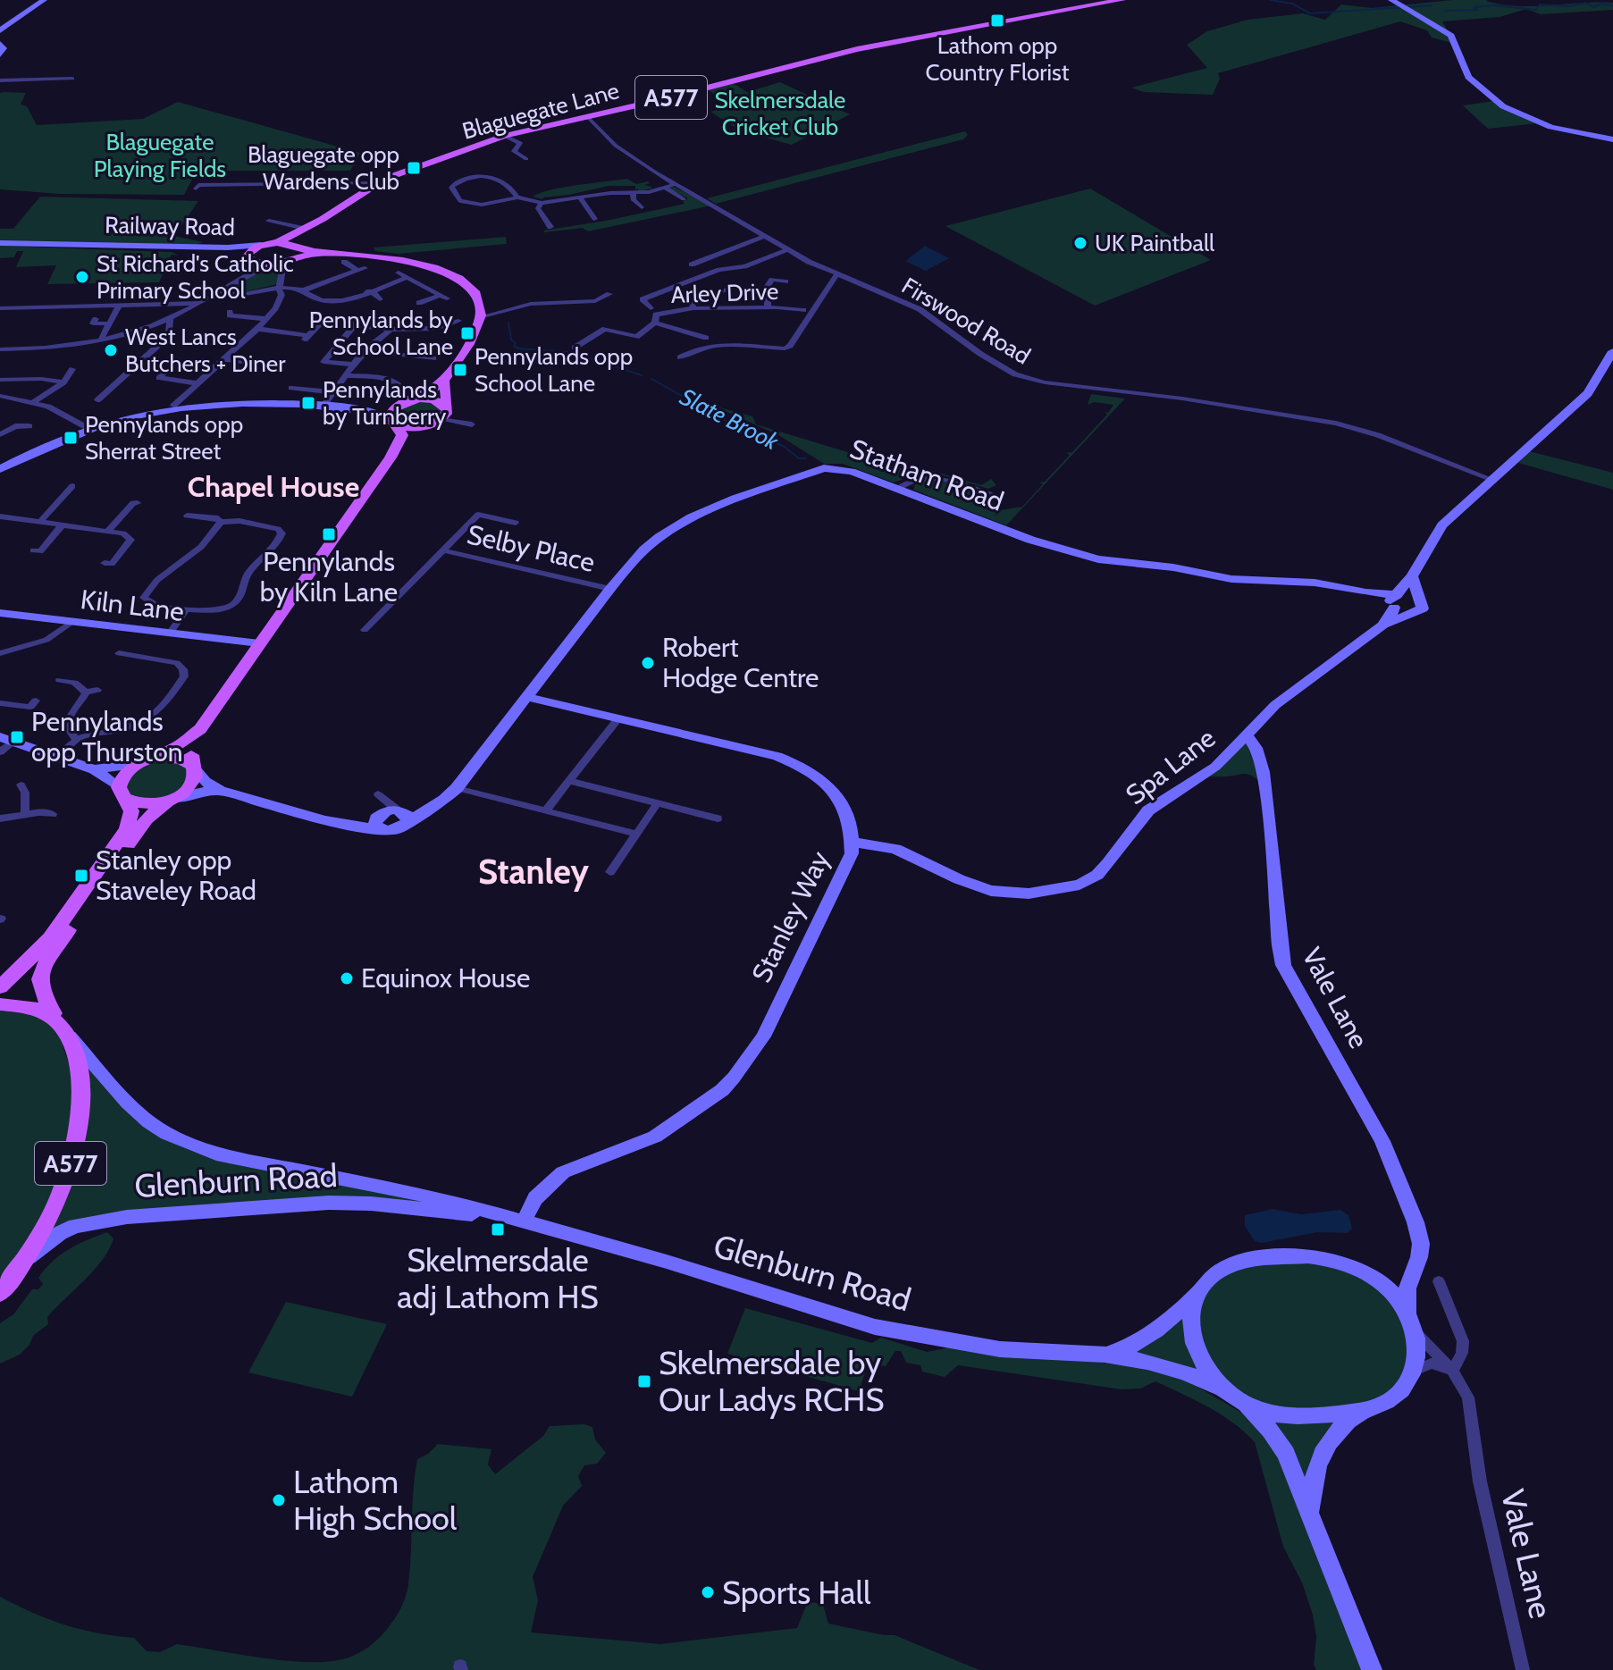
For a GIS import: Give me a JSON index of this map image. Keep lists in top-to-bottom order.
{
  "streets": {
    "main road": ["A577", "Blaguegate Lane"],
    "street": [
      "Railway Road",
      "Arley Drive",
      "Firswood Road",
      "Statham Road",
      "Selby Place",
      "Kiln Lane",
      "Spa Lane",
      "Stanley Way",
      "Vale Lane",
      "Glenburn Road"
    ]
  },
  "crossings": [
    ["A577", "Blaguegate Lane"],
    ["A577", "Railway Road"],
    ["A577", "Kiln Lane"],
    ["A577", "Glenburn Road"],
    ["Blaguegate Lane", "Firswood Road"],
    ["Firswood Road", "Spa Lane"],
    ["Statham Road", "Selby Place"],
    ["Statham Road", "Spa Lane"],
    ["Statham Road", "Stanley Way"],
    ["Spa Lane", "Stanley Way"],
    ["Spa Lane", "Vale Lane"],
    ["Stanley Way", "Glenburn Road"],
    ["Vale Lane", "Glenburn Road"]
  ],
  "districts": ["Chapel House", "Stanley"],
  "water": ["Slate Brook"],
  "parks": ["Skelmersdale Cricket Club", "Blaguegate Playing Fields"],
  "places": {
    "transit": [
      "Lathom opp Country Florist",
      "Blaguegate opp Wardens Club",
      "Pennylands by School Lane",
      "Pennylands opp School Lane",
      "Pennylands by Turnberry",
      "Pennylands opp Sherrat Street",
      "Pennylands by Kiln Lane",
      "Pennylands opp Thurston",
      "Stanley opp Staveley Road",
      "Skelmersdale adj Lathom HS",
      "Skelmersdale by Our Ladys RCHS"
    ],
    "other": [
      "UK Paintball",
      "St Richard's Catholic Primary School",
      "West Lancs Butchers + Diner",
      "Robert Hodge Centre",
      "Equinox House",
      "Lathom High School",
      "Sports Hall"
    ]
  }
}
